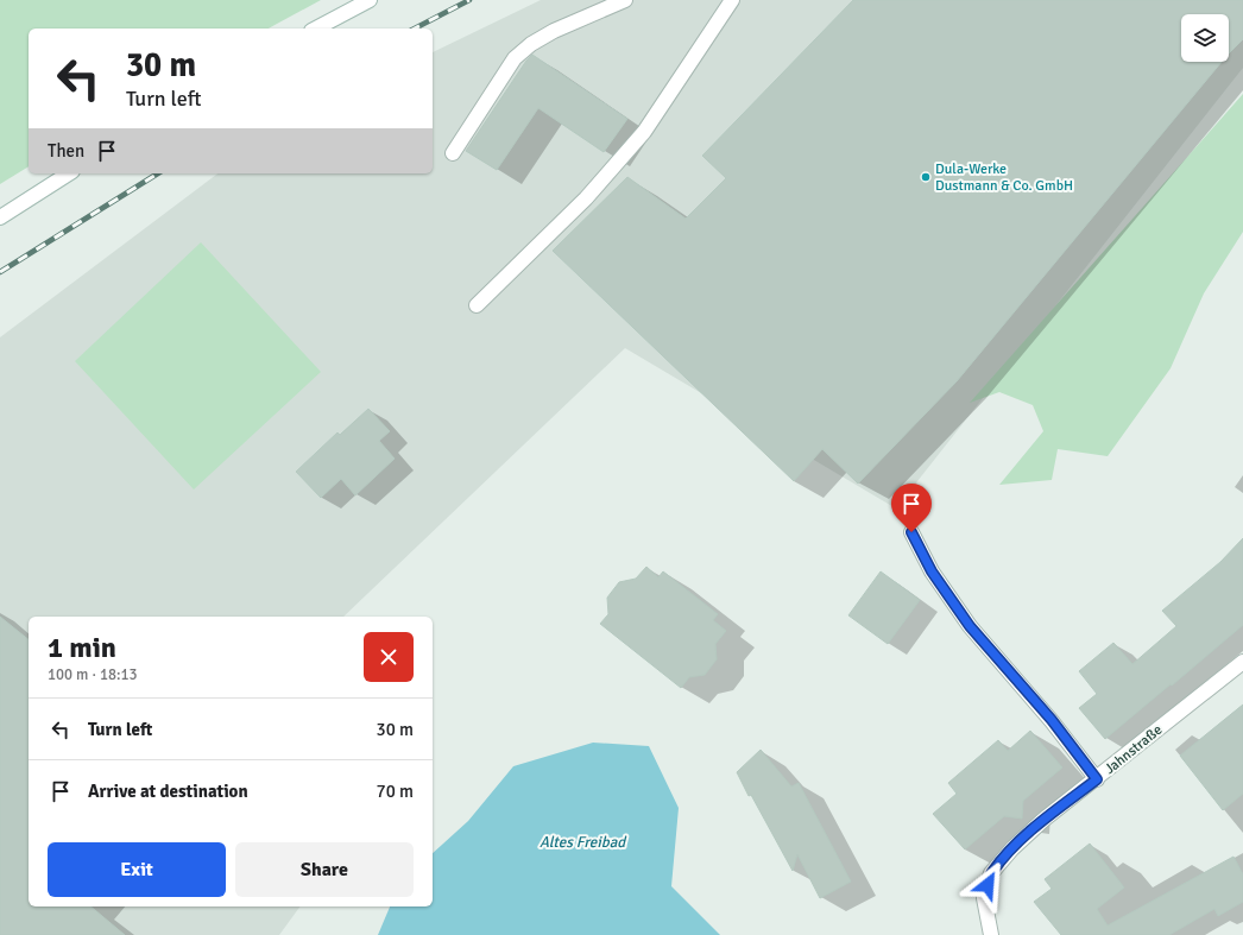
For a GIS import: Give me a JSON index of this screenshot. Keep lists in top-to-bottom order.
{
  "streets": {
    "street": ["Jahnstraße"]
  },
  "water": ["Altes Freibad"],
  "places": ["Dula-Werke Dustmann & Co. GmbH"],
  "page": {
    "turn": ["30 m", "Turn left"],
    "then": "Then",
    "heading": ["1 min", "100 m · 18:13"],
    "list": [
      {
        "name": "Turn left",
        "value": "30 m"
      },
      {
        "name": "Arrive at destination",
        "value": "70 m"
      }
    ],
    "buttons": ["Exit", "Share"]
  }
}
